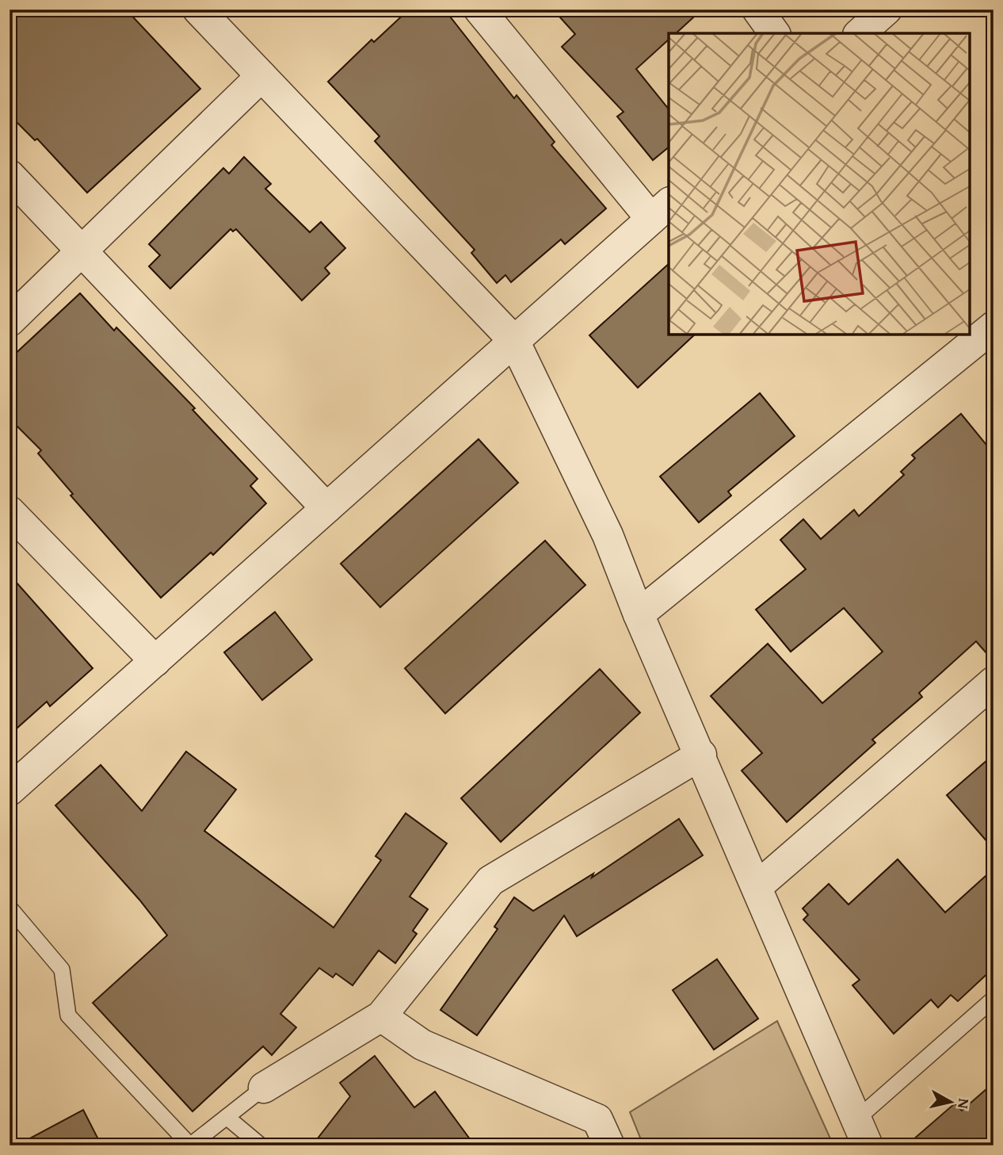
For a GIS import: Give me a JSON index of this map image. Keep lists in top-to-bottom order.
{
  "north": "right"
}
